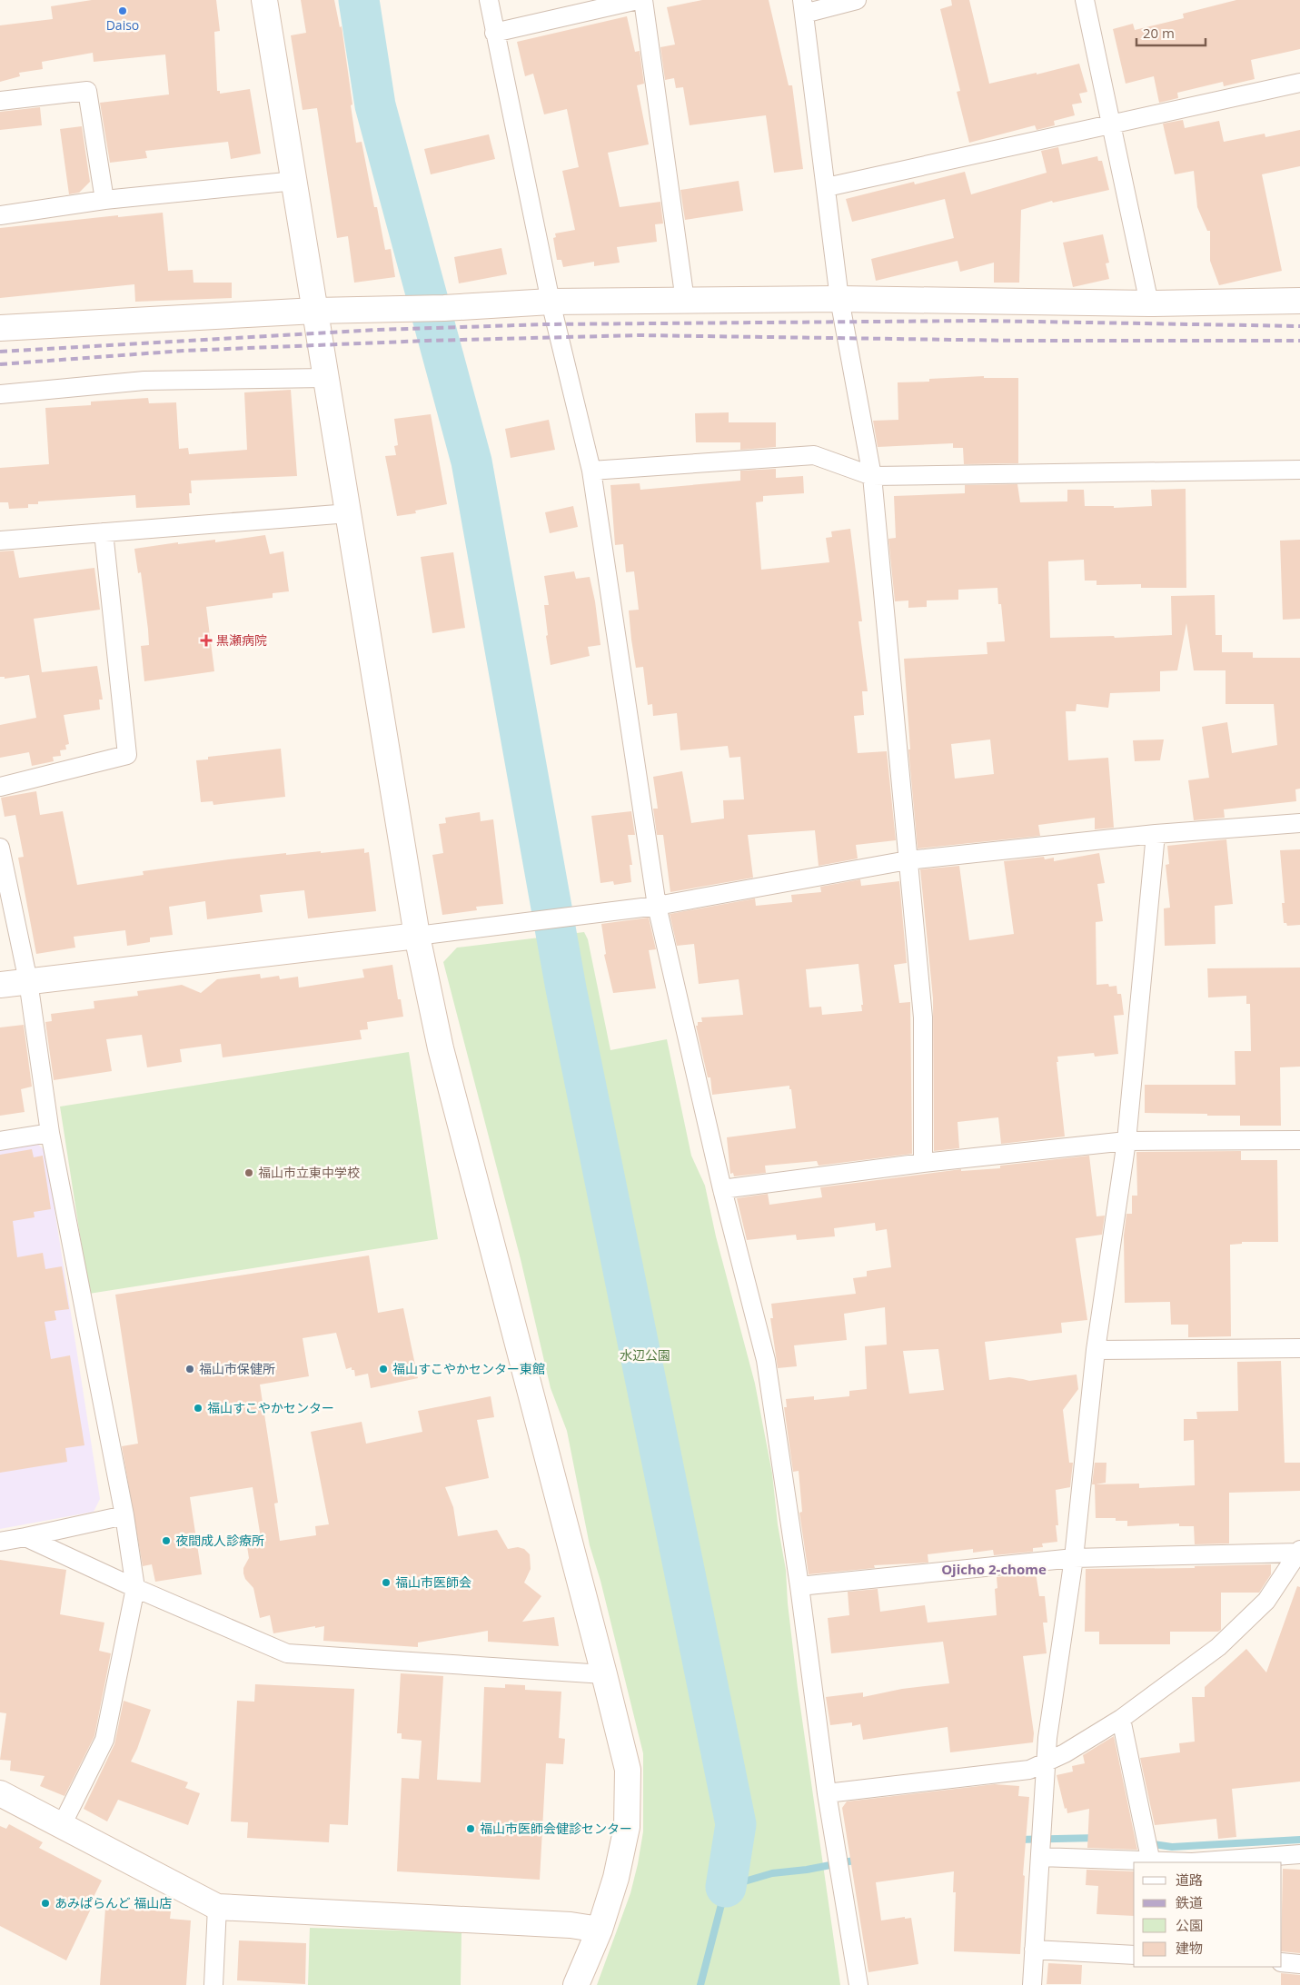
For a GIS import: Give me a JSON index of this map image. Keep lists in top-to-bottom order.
{
  "districts": ["Ojicho 2-chome"],
  "parks": ["水辺公園"],
  "places": {
    "other": [
      "Daiso",
      "福山市立東中学校",
      "福山市保健所",
      "福山すこやかセンター東館",
      "福山すこやかセンター",
      "夜間成人診療所",
      "福山市医師会",
      "福山市医師会健診センター",
      "あみぱらんど 福山店"
    ],
    "health": ["黒瀬病院"]
  },
  "legend": [
    "道路",
    "鉄道",
    "公園",
    "建物"
  ],
  "scale_bar": "20 m"
}
